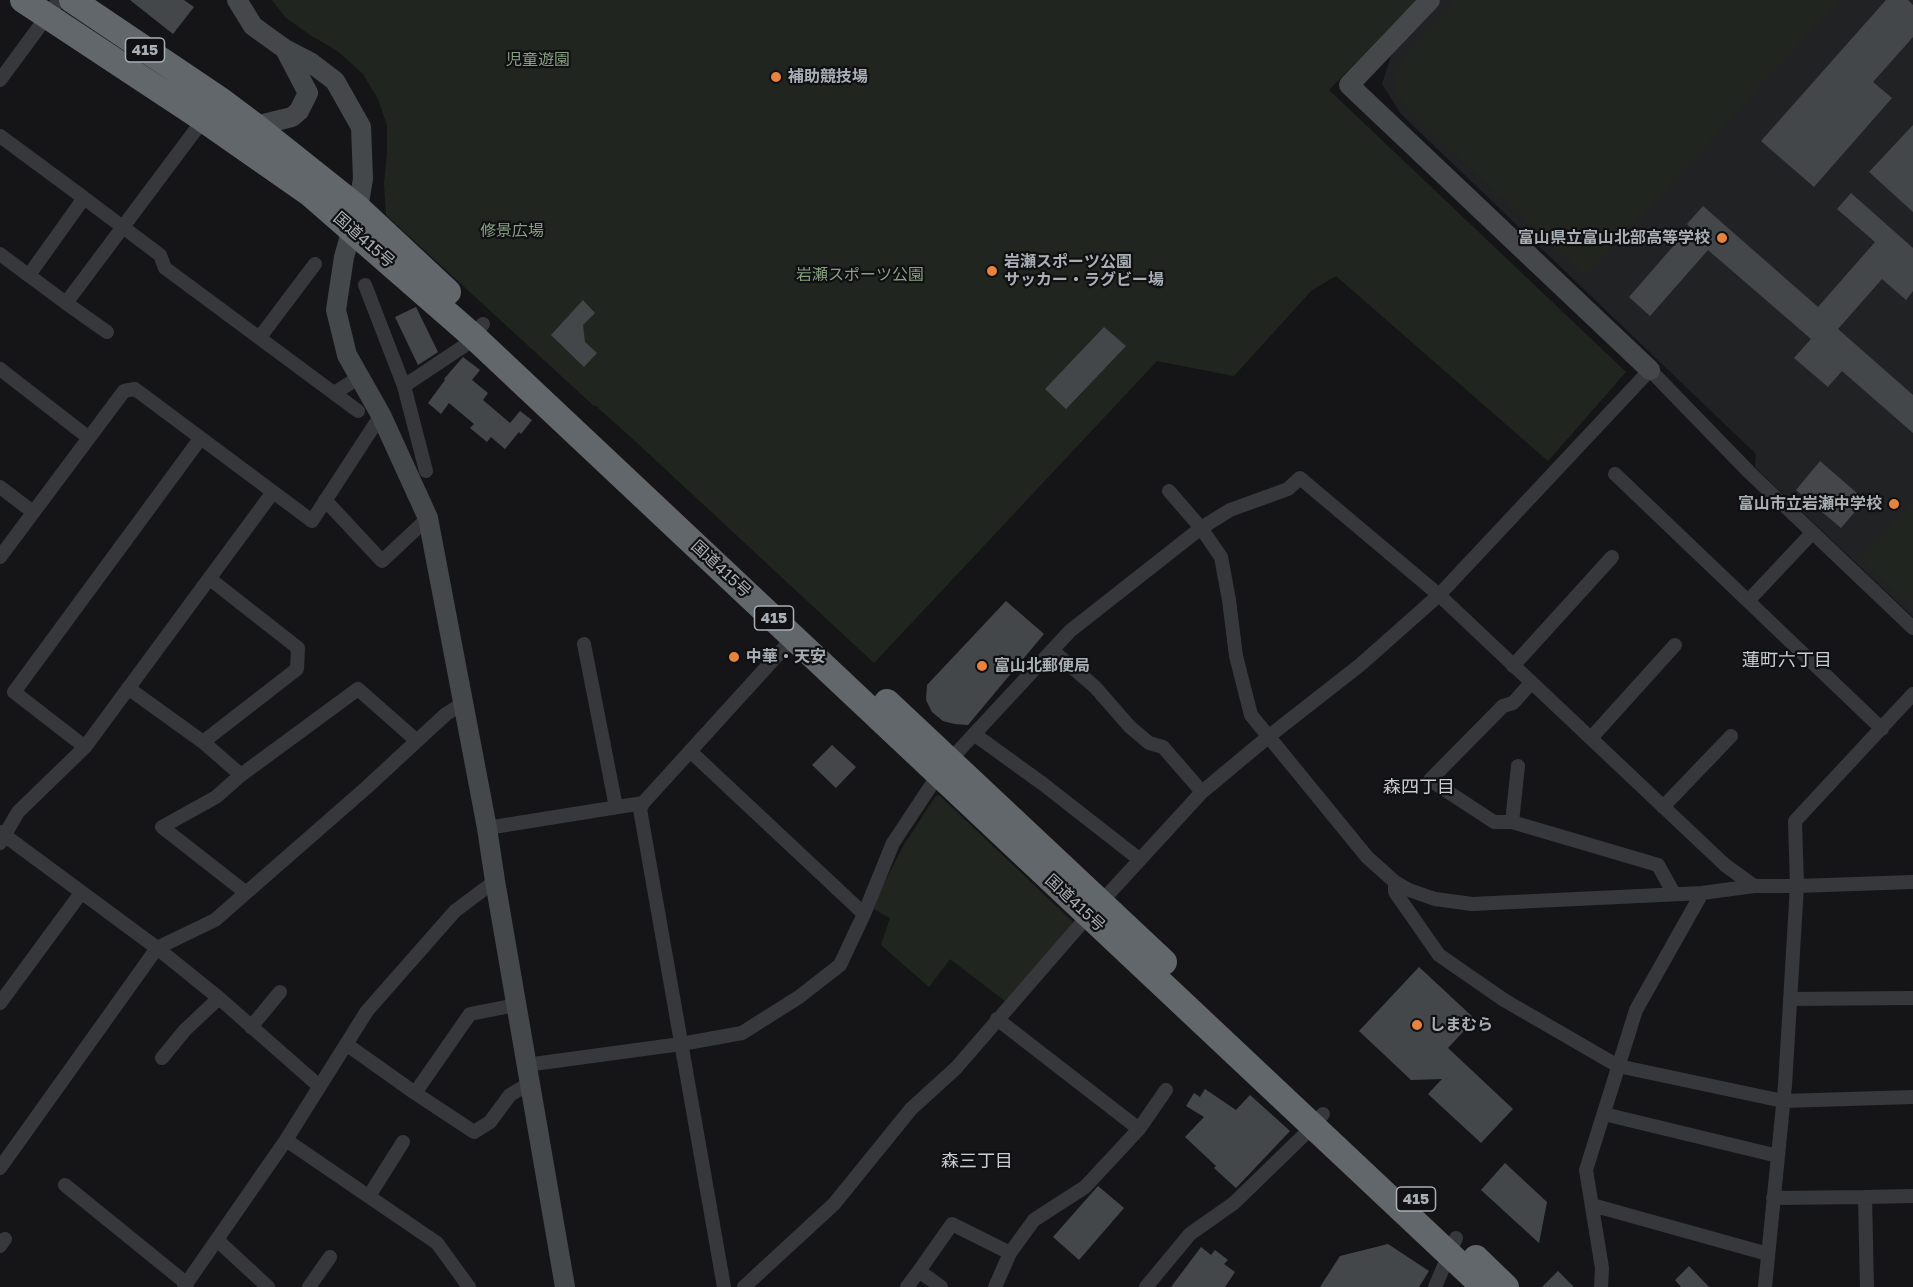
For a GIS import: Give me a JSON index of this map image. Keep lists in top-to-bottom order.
{
  "streets": {
    "highway": ["415", "国道415号"]
  },
  "districts": ["蓮町六丁目", "森四丁目", "森三丁目"],
  "parks": ["児童遊園", "修景広場", "岩瀬スポーツ公園"],
  "places": [
    "補助競技場",
    "富山県立富山北部高等学校",
    "岩瀬スポーツ公園 サッカー・ラグビー場",
    "富山市立岩瀬中学校",
    "中華・天安",
    "富山北郵便局",
    "しまむら"
  ]
}
